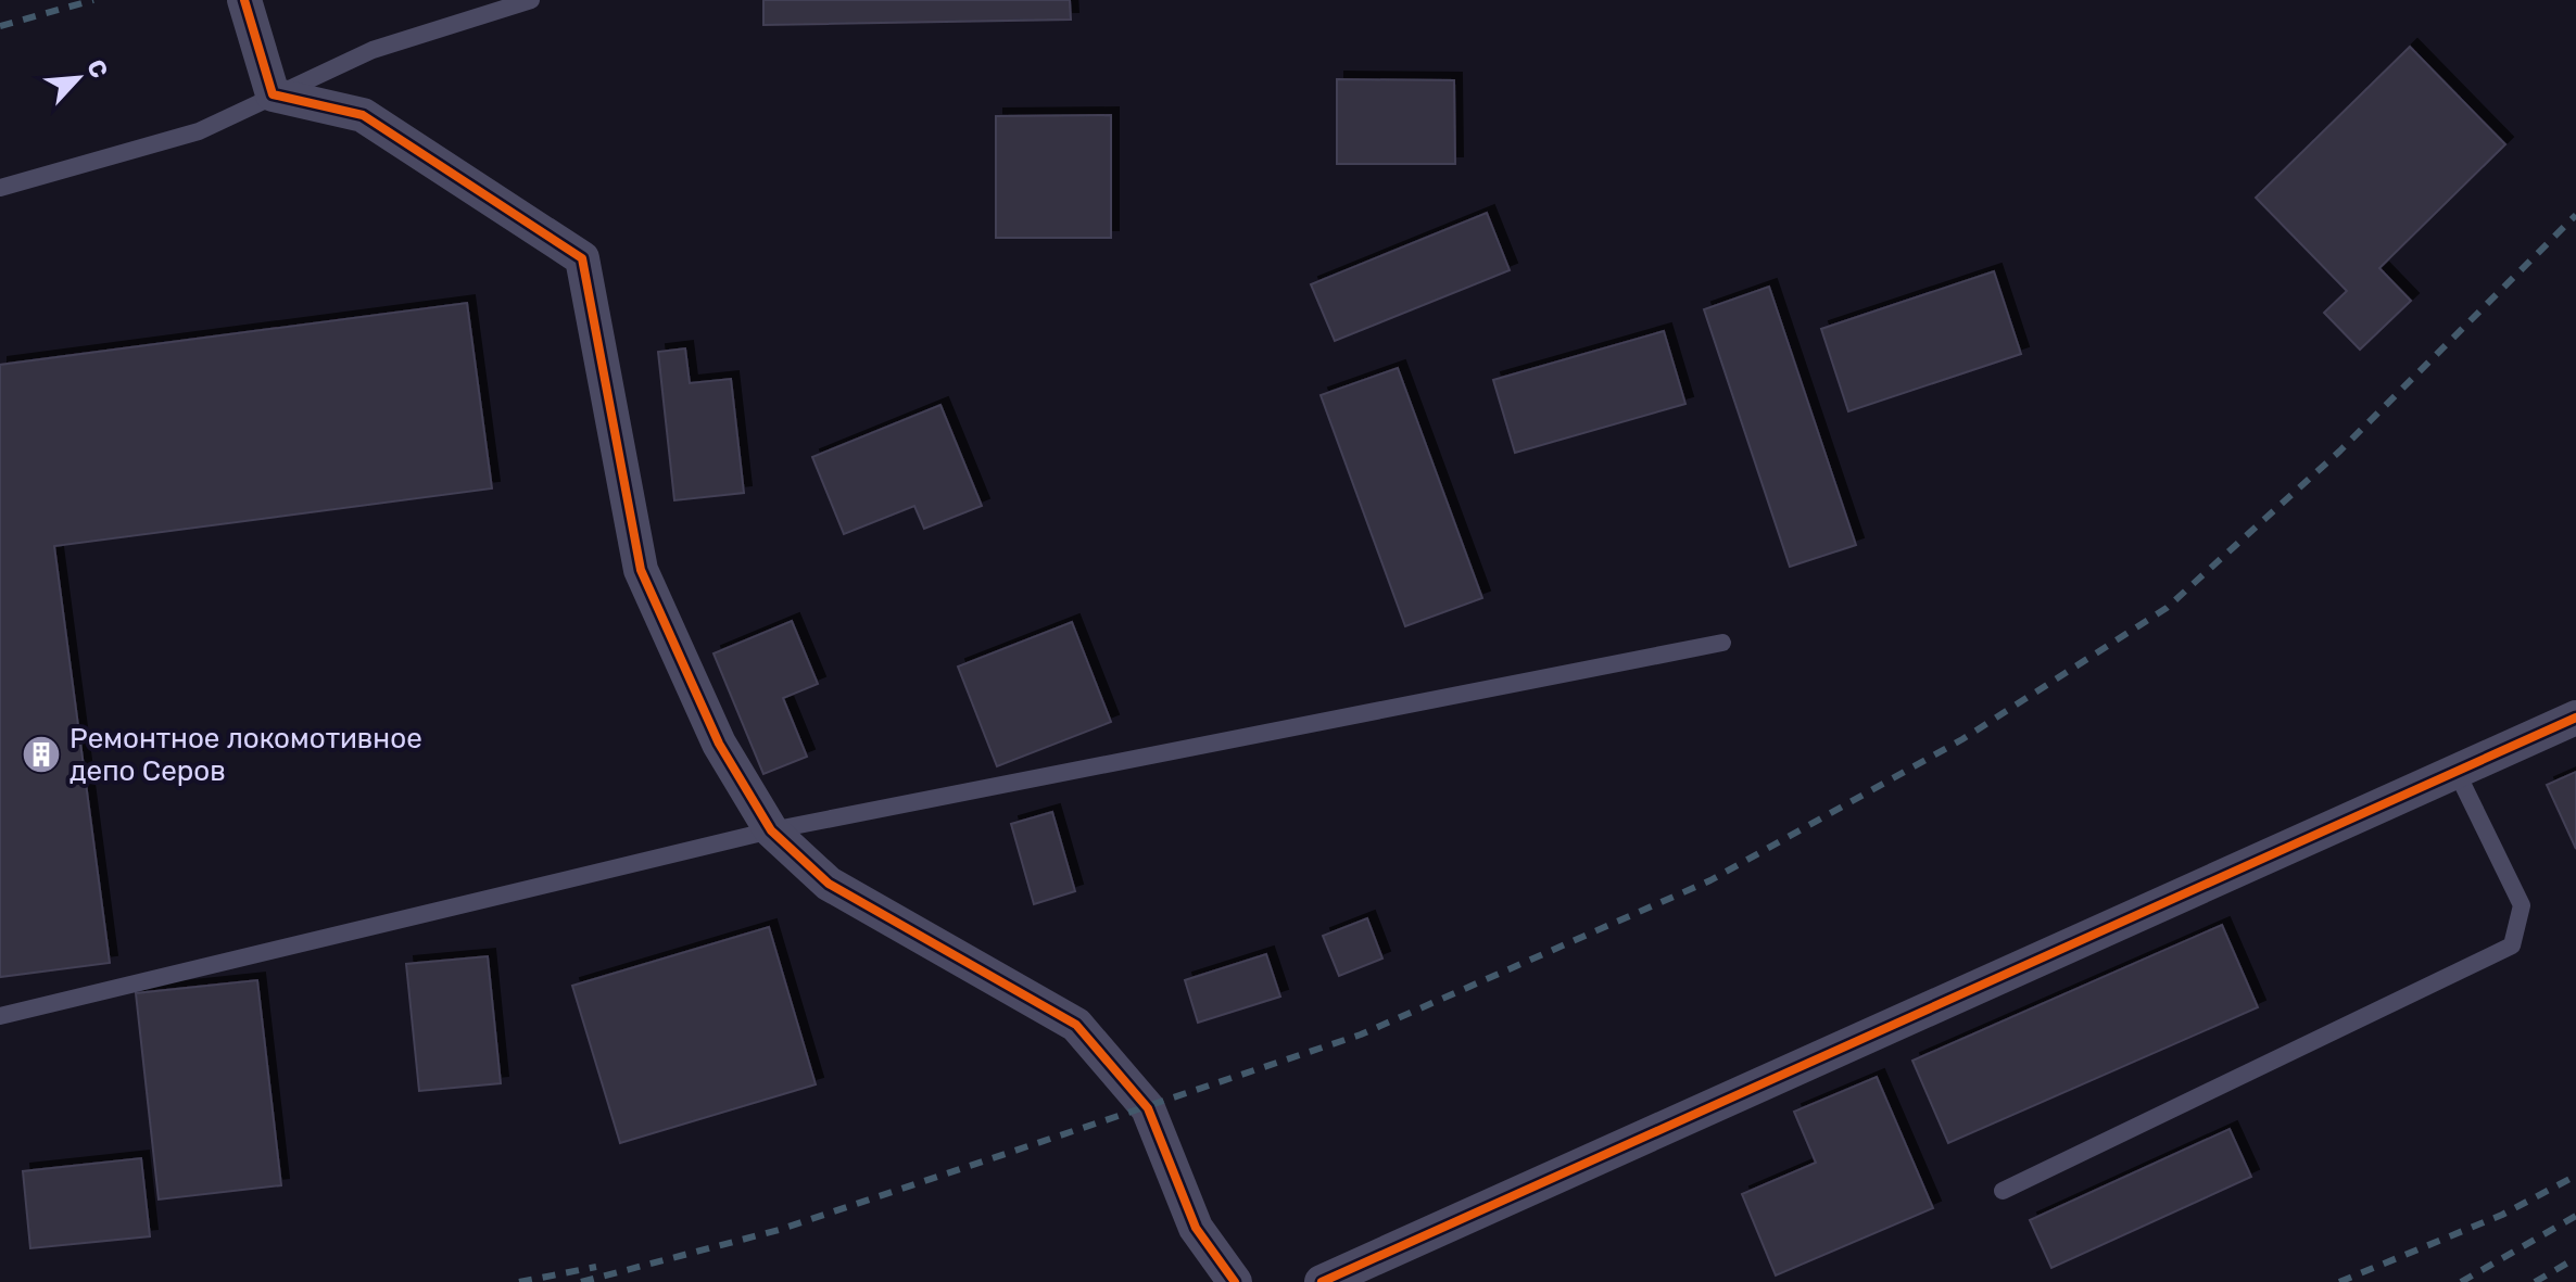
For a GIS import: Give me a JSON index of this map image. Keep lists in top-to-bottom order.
{
  "places": {
    "building": ["Ремонтное локомотивное депо Серов"]
  },
  "north": "top right"
}
